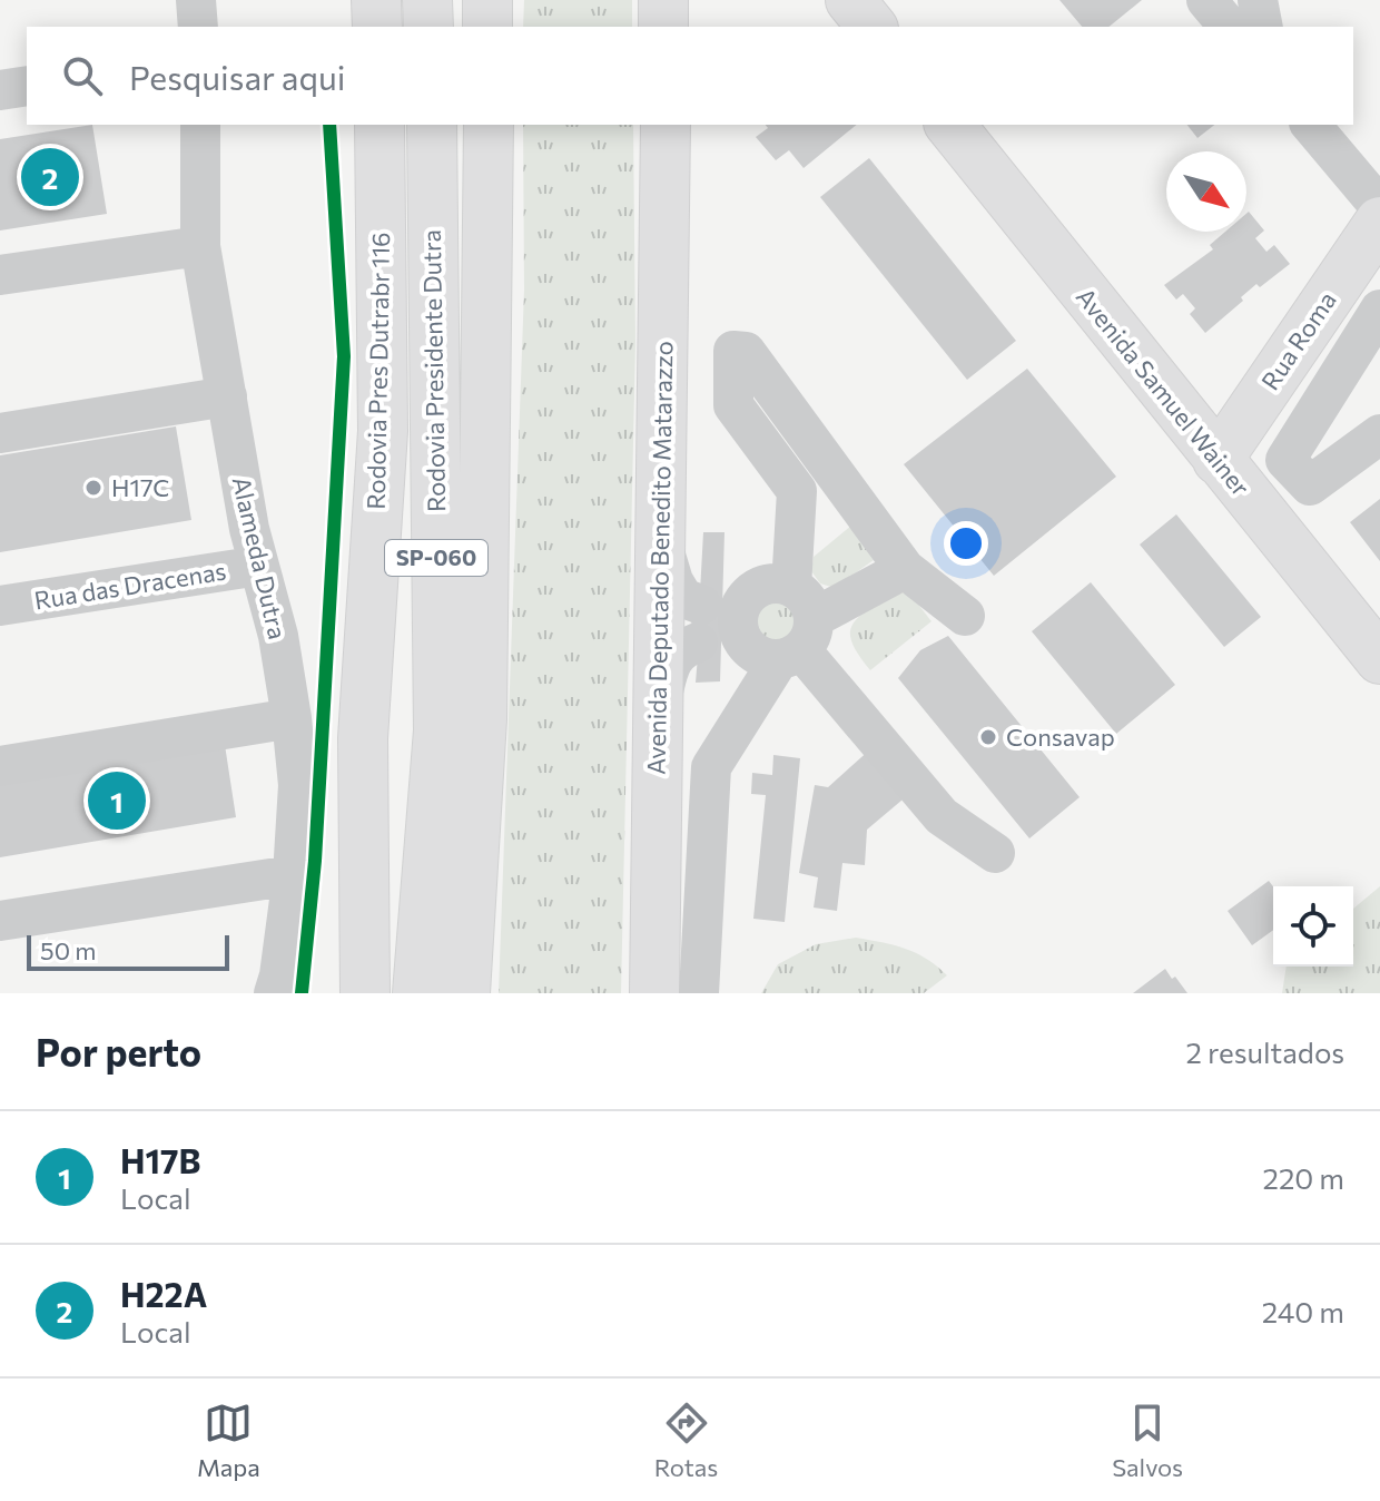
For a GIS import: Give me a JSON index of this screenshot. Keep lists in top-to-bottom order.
{
  "streets": {
    "main road": [
      "Rua Roma",
      "Rodovia Pres Dutrabr 116",
      "Rodovia Presidente Dutra",
      "Avenida Samuel Wainer",
      "SP-060",
      "Avenida Deputado Benedito Matarazzo"
    ],
    "street": ["Alameda Dutra", "Rua das Dracenas"]
  },
  "crossings": [
    ["Rua Roma", "Avenida Samuel Wainer"],
    ["Alameda Dutra", "Rua das Dracenas"]
  ],
  "places": ["H17C", "Consavap"],
  "scale_bar": "50 m",
  "north": "bottom right",
  "page": {
    "search": "Pesquisar aqui",
    "pins": ["2", "1"],
    "scale": "50 m",
    "heading": ["Por perto", "2 resultados"],
    "list": [
      {
        "mark": "1",
        "name": "H17B",
        "note": "Local",
        "value": "220 m"
      },
      {
        "mark": "2",
        "name": "H22A",
        "note": "Local",
        "value": "240 m"
      }
    ],
    "nav": ["Mapa", "Rotas", "Salvos"]
  }
}
